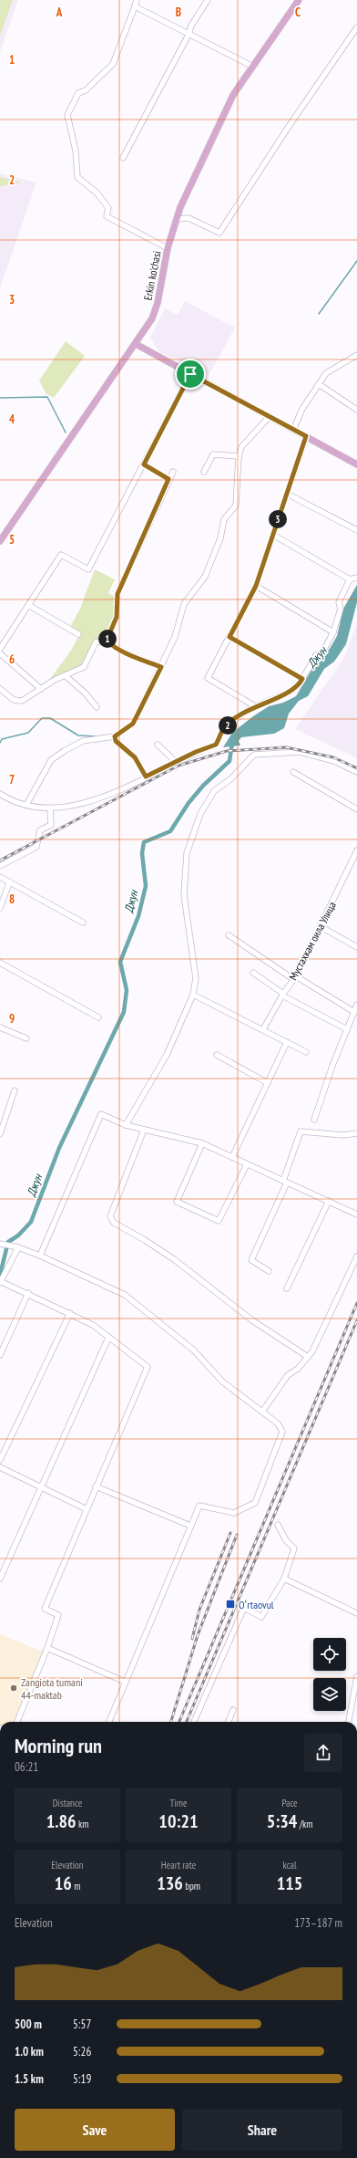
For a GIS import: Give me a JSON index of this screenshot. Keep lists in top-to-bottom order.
{
  "streets": {
    "main road": ["Erkin ko'chasi"],
    "street": ["Мустахкам оила Улица"]
  },
  "water": ["Джун"],
  "places": {
    "transit": ["Oʻrtaovul"],
    "other": ["Zangiota tumani 44-maktab"]
  },
  "page": {
    "pins": ["3", "1", "2"],
    "heading": ["Morning run", "06:21"],
    "stats": [
      ["Distance", "1.86 km"],
      ["Time", "10:21"],
      ["Pace", "5:34 /km"],
      ["Elevation", "16 m"],
      ["Heart rate", "136 bpm"],
      ["kcal", "115"]
    ],
    "chart": ["Elevation", "173–187 m"],
    "list": [
      {
        "name": "500 m",
        "note": "5:57"
      },
      {
        "name": "1.0 km",
        "note": "5:26"
      },
      {
        "name": "1.5 km",
        "note": "5:19"
      }
    ],
    "buttons": ["Save", "Share"]
  },
  "grid": {
    "columns": ["A", "B", "C"],
    "rows": [
      "1",
      "2",
      "3",
      "4",
      "5",
      "6",
      "7",
      "8",
      "9"
    ]
  }
}
